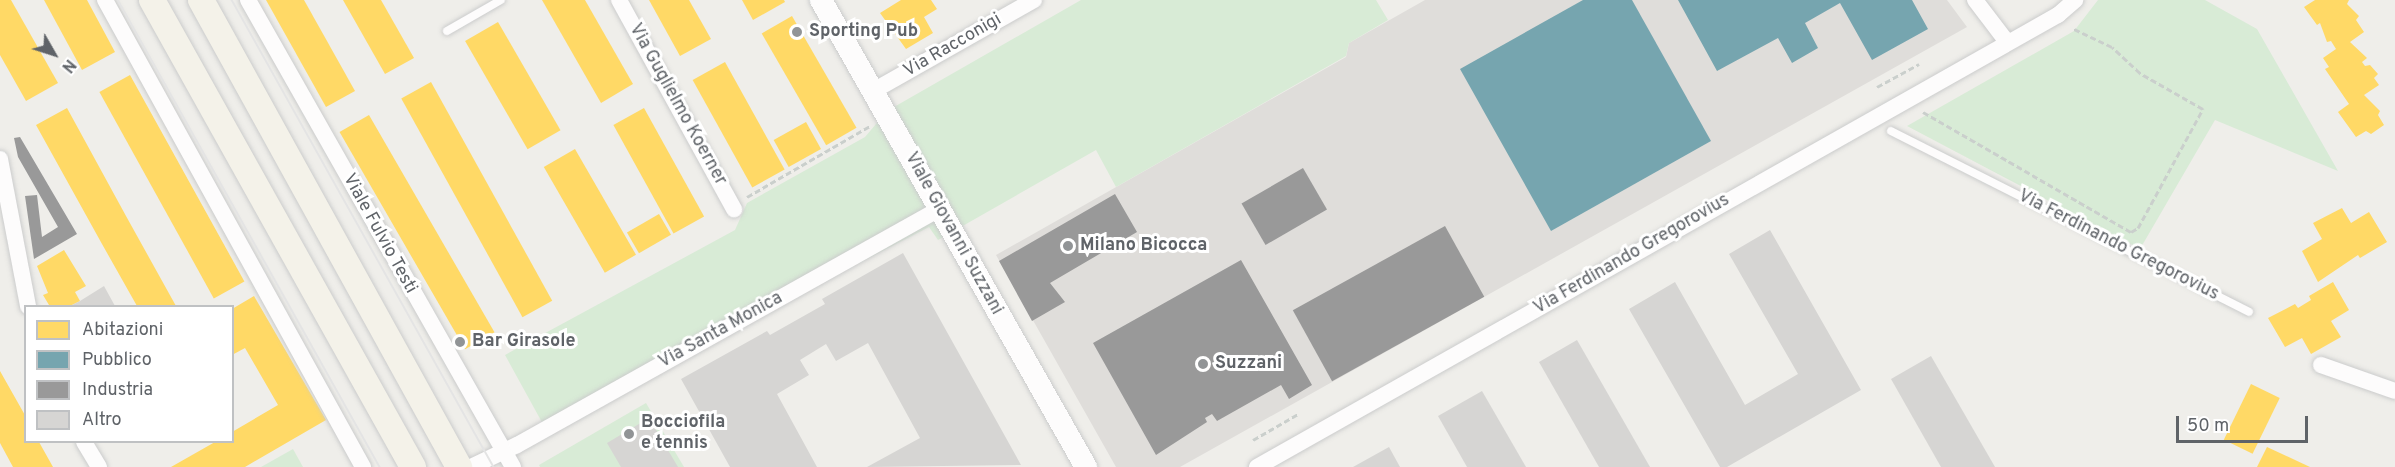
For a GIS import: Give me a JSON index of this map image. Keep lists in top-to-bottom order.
{
  "streets": {
    "street": [
      "Via Racconigi",
      "Via Guglielmo Koerner",
      "Viale Fulvio Testi",
      "Viale Giovanni Suzzani",
      "Via Ferdinando Gregorovius",
      "Via Santa Monica"
    ]
  },
  "crossings": [
    ["Via Racconigi", "Viale Giovanni Suzzani"],
    ["Viale Fulvio Testi", "Via Santa Monica"],
    ["Viale Giovanni Suzzani", "Via Santa Monica"]
  ],
  "places": [
    "Sporting Pub",
    "Milano Bicocca",
    "Bar Girasole",
    "Suzzani",
    "Bocciofila e tennis"
  ],
  "legend": [
    "Abitazioni",
    "Pubblico",
    "Industria",
    "Altro"
  ],
  "scale_bar": "50 m",
  "north": "bottom right"
}
